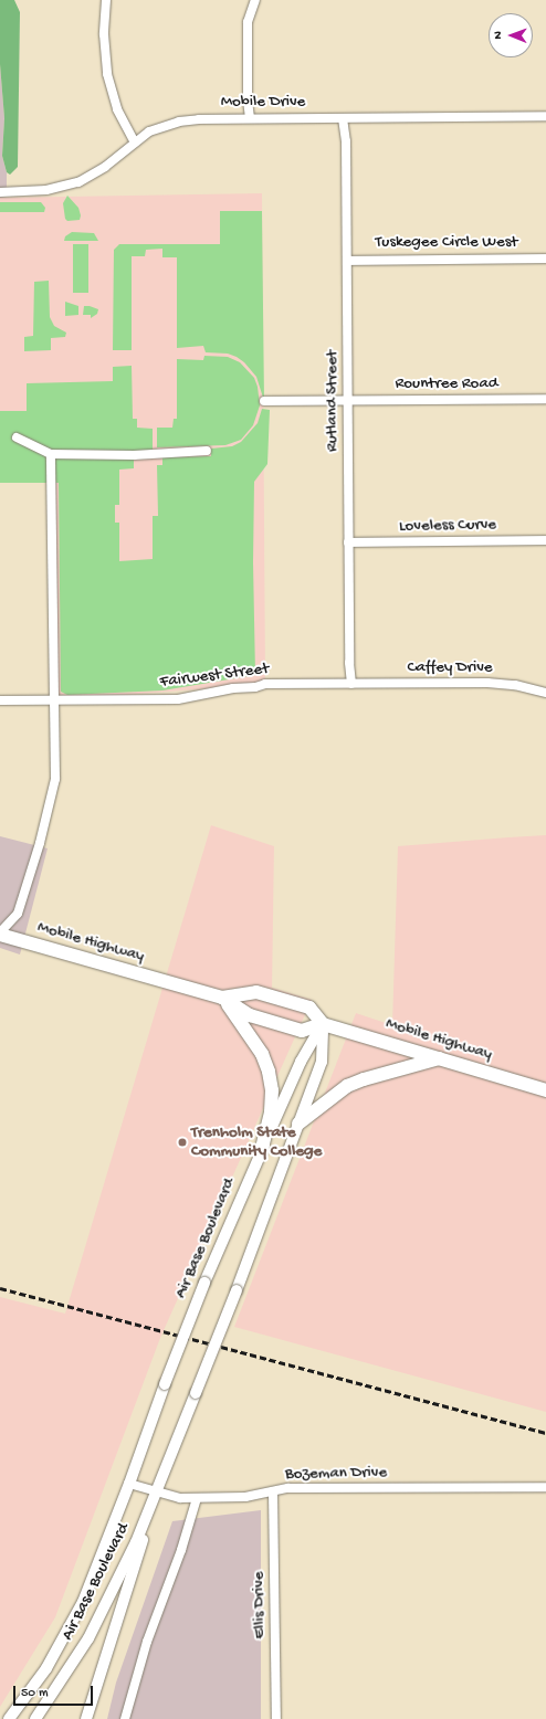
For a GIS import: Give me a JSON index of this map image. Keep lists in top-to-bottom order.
{
  "streets": {
    "main road": ["Mobile Highway"],
    "street": [
      "Mobile Drive",
      "Tuskegee Circle West",
      "Rountree Road",
      "Rutland Street",
      "Loveless Curve",
      "Caffey Drive",
      "Fairwest Street",
      "Air Base Boulevard",
      "Bozeman Drive",
      "Ellis Drive"
    ]
  },
  "crossings": [
    ["Mobile Drive", "Rutland Street"],
    ["Tuskegee Circle West", "Rutland Street"],
    ["Rountree Road", "Rutland Street"],
    ["Rutland Street", "Loveless Curve"],
    ["Rutland Street", "Caffey Drive"],
    ["Rutland Street", "Fairwest Street"],
    ["Caffey Drive", "Fairwest Street"],
    ["Mobile Highway", "Air Base Boulevard"],
    ["Air Base Boulevard", "Bozeman Drive"],
    ["Bozeman Drive", "Ellis Drive"]
  ],
  "places": ["Trenholm State Community College"],
  "scale_bar": "50 m",
  "north": "left"
}
